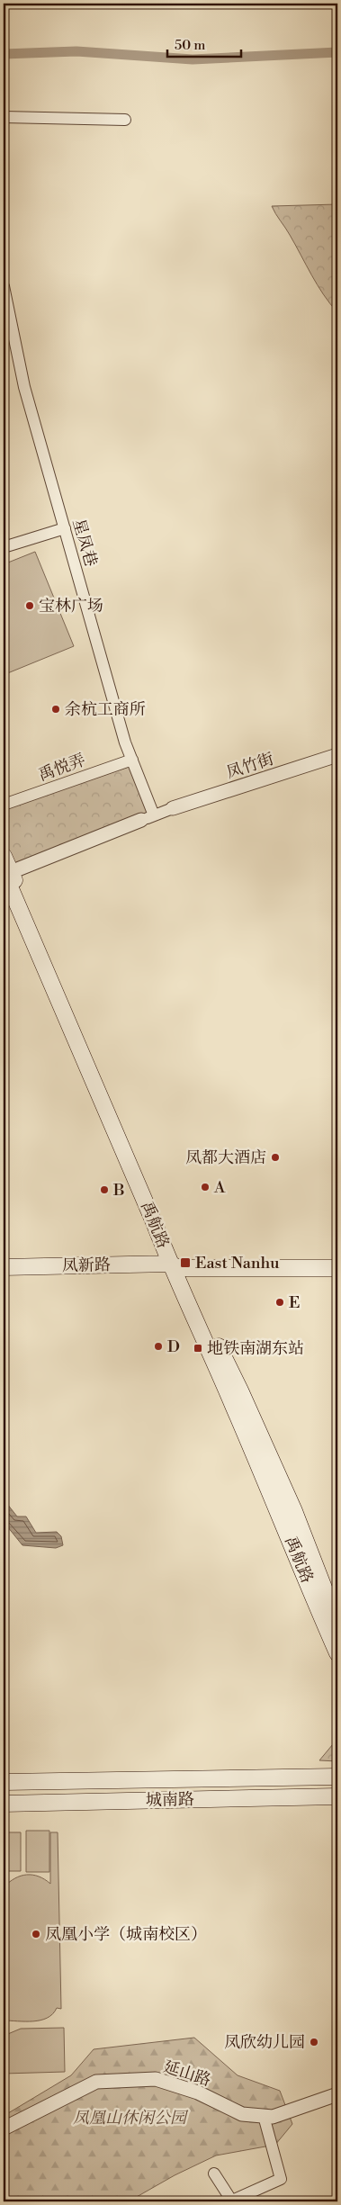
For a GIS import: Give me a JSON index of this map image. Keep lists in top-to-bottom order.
{
  "streets": {
    "main road": ["禹航路", "凤新路", "城南路"],
    "street": [
      "星凤巷",
      "凤竹街",
      "禹悦弄",
      "延山路"
    ]
  },
  "crossings": [
    ["星凤巷", "禹悦弄"],
    ["禹航路", "凤新路"]
  ],
  "parks": ["凤凰山休闲公园"],
  "places": {
    "other": [
      "宝林广场",
      "余杭工商所",
      "凤都大酒店",
      "A",
      "B",
      "E",
      "D",
      "凤凰小学（城南校区）",
      "凤欣幼儿园"
    ],
    "transit": ["East Nanhu", "地铁南湖东站"]
  },
  "scale_bar": "50 m"
}
